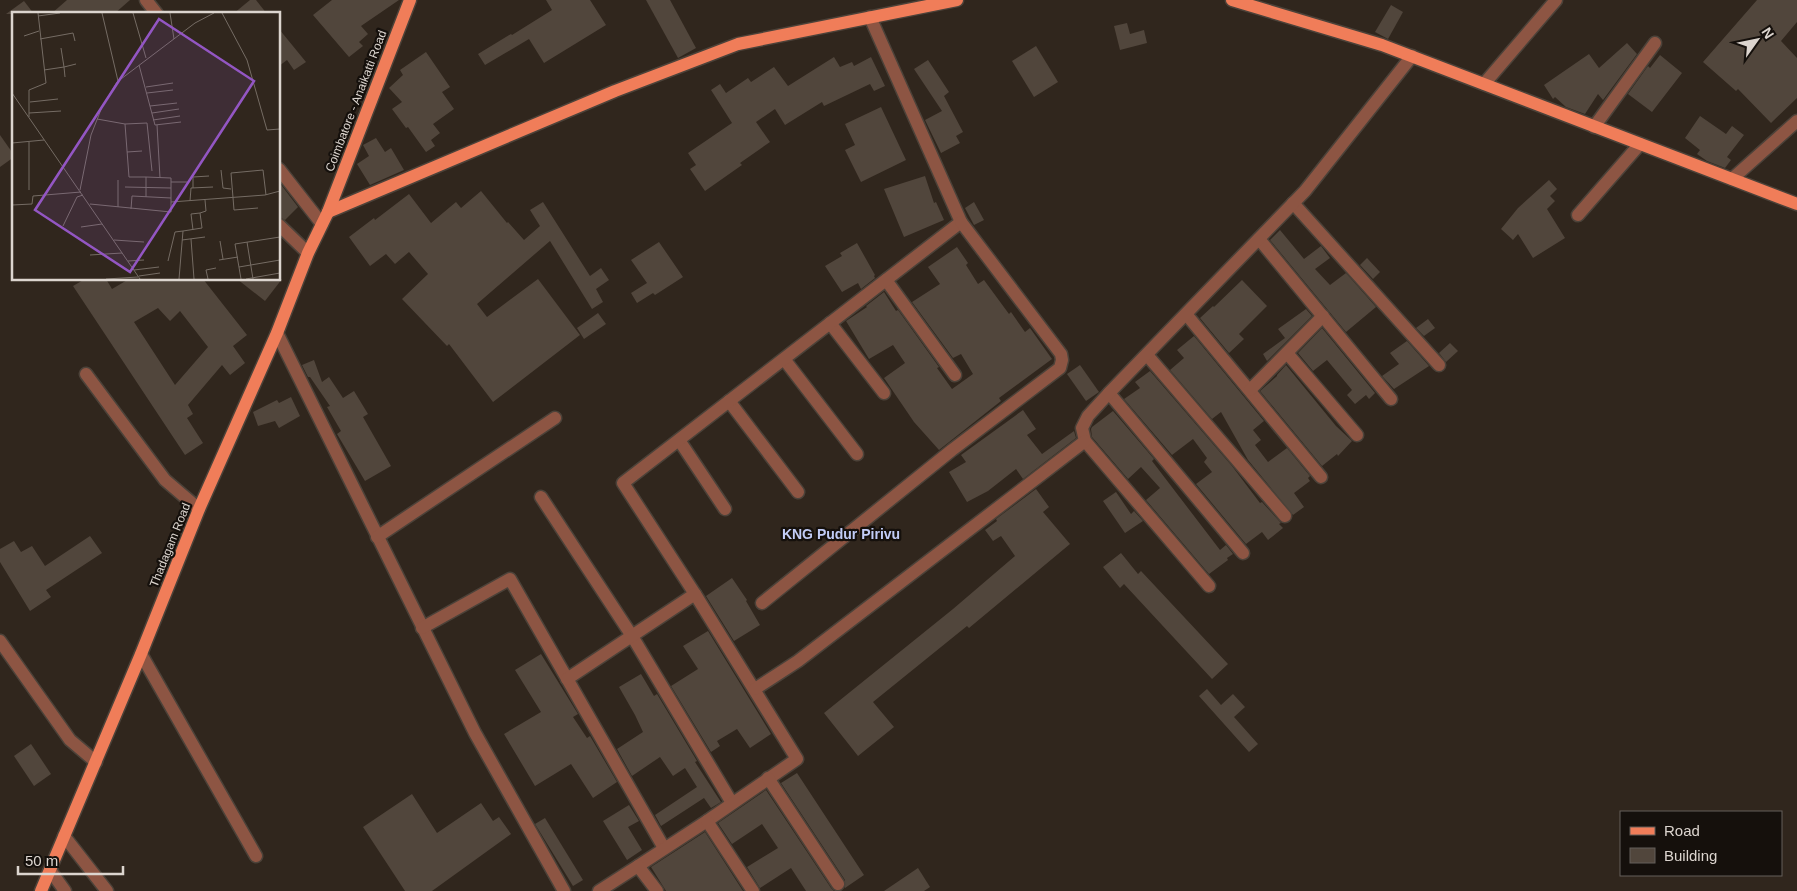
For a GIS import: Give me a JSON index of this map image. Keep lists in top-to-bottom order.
{
  "streets": {
    "main road": ["Coimbatore - Anaikatti Road", "Thadagam Road"]
  },
  "crossings": [
    ["Coimbatore - Anaikatti Road", "Thadagam Road"]
  ],
  "districts": ["KNG Pudur Pirivu"],
  "legend": ["Road", "Building"],
  "scale_bar": "50 m",
  "north": "top right"
}
